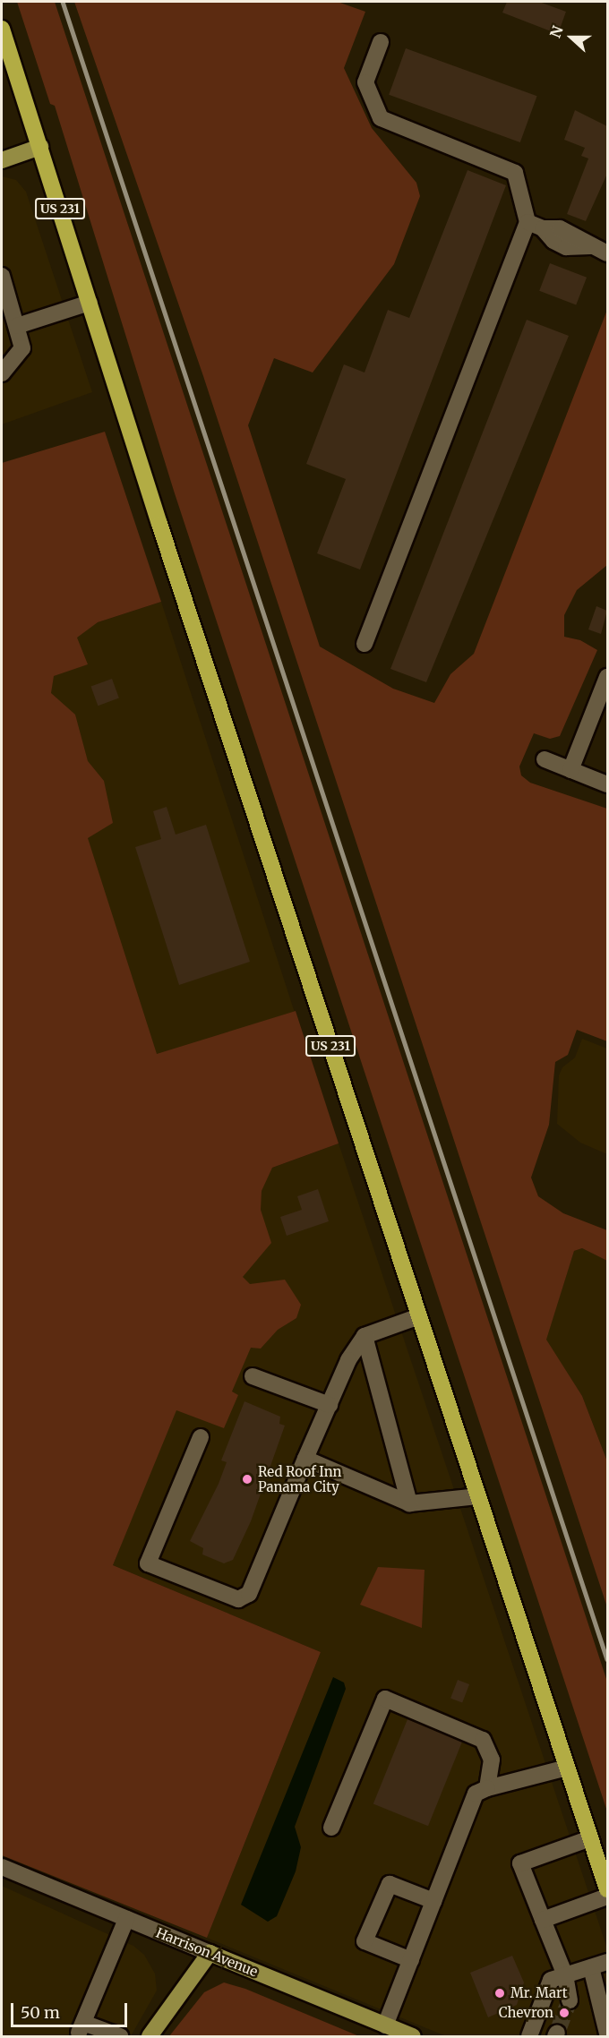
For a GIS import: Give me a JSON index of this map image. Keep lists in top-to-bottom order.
{
  "streets": {
    "highway": ["US 231"],
    "main road": ["Harrison Avenue"]
  },
  "places": ["Red Roof Inn Panama City", "Mr. Mart", "Chevron"],
  "scale_bar": "50 m",
  "north": "left"
}
